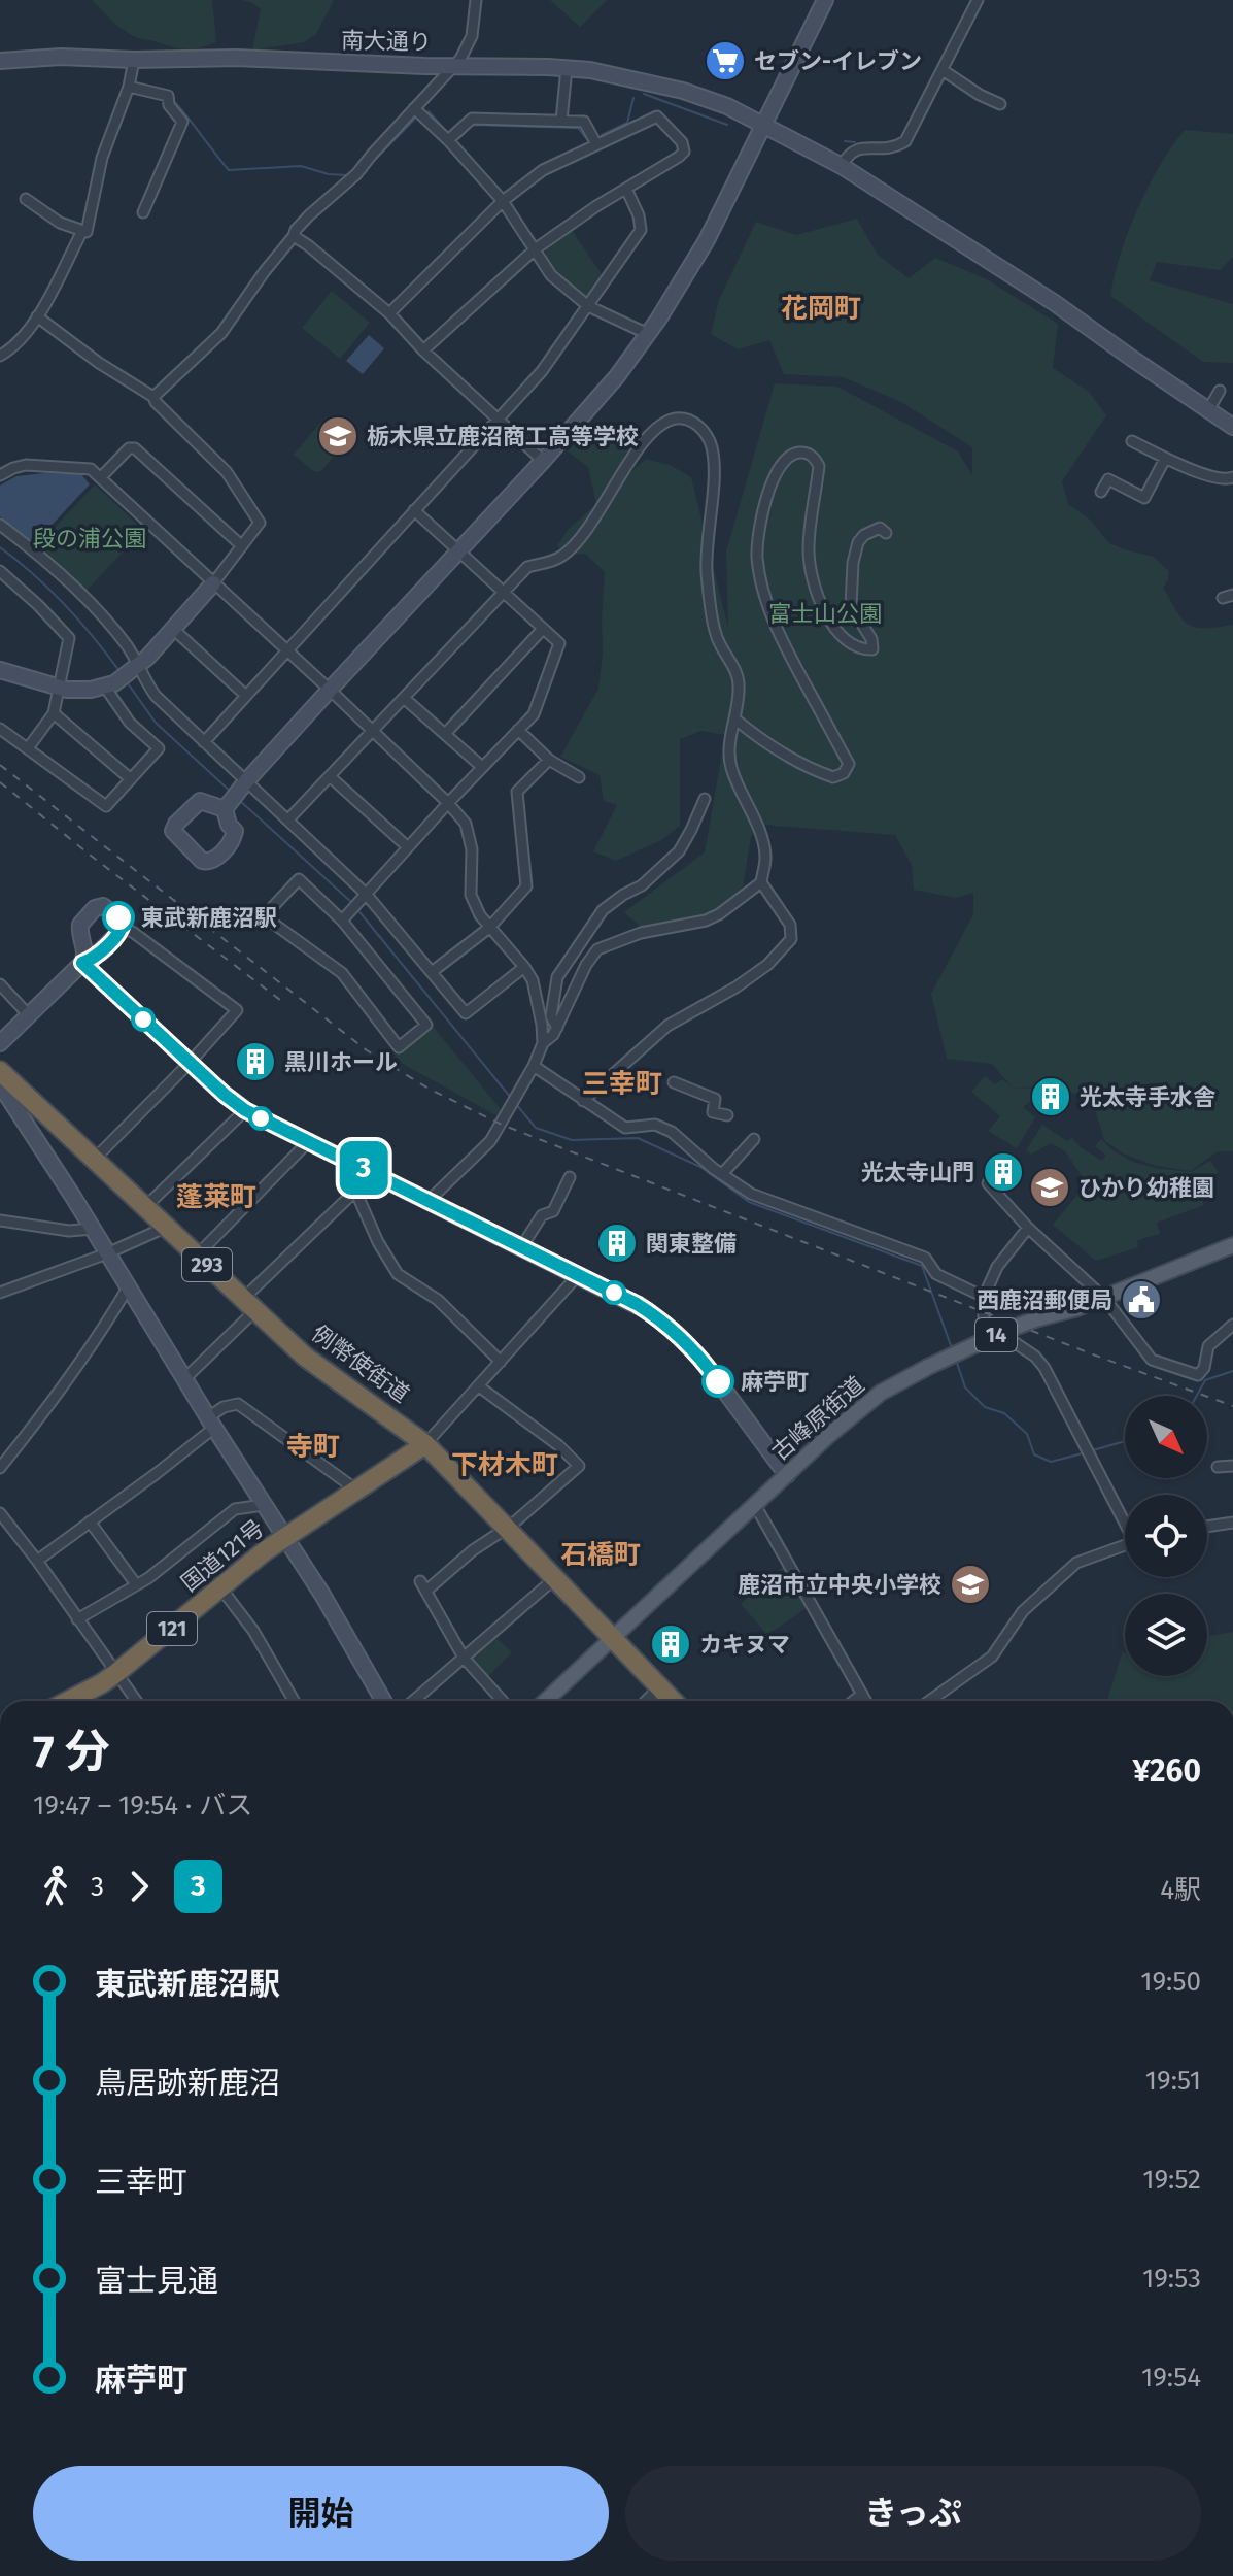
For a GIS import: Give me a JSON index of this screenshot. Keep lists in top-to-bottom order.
{
  "streets": {
    "highway": [
      "293",
      "例幣使街道",
      "国道121号",
      "121"
    ],
    "main road": ["14", "古峰原街道"],
    "street": ["南大通り"]
  },
  "crossings": [
    ["例幣使街道", "古峰原街道"],
    ["例幣使街道", "国道121号"]
  ],
  "districts": [
    "花岡町",
    "三幸町",
    "蓬莱町",
    "寺町",
    "下材木町",
    "石橋町"
  ],
  "parks": ["段の浦公園", "富士山公園"],
  "places": {
    "supermarket": ["セブン-イレブン"],
    "school or university": ["栃木県立鹿沼商工高等学校", "ひかり幼稚園", "鹿沼市立中央小学校"],
    "other": ["東武新鹿沼駅", "麻苧町"],
    "building": [
      "黒川ホール",
      "光太寺手水舎",
      "光太寺山門",
      "関東整備",
      "カキヌマ"
    ],
    "public building": ["西鹿沼郵便局"]
  },
  "lines": ["bus line 3"],
  "north": "bottom right",
  "page": {
    "on_map": "3",
    "heading": ["7 分", "19:47 – 19:54 · バス", "¥260"],
    "legs": ["3", "3", "4駅"],
    "list": [
      {
        "name": "東武新鹿沼駅",
        "value": "19:50"
      },
      {
        "name": "鳥居跡新鹿沼",
        "value": "19:51"
      },
      {
        "name": "三幸町",
        "value": "19:52"
      },
      {
        "name": "富士見通",
        "value": "19:53"
      },
      {
        "name": "麻苧町",
        "value": "19:54"
      }
    ],
    "buttons": ["開始", "きっぷ"]
  }
}
